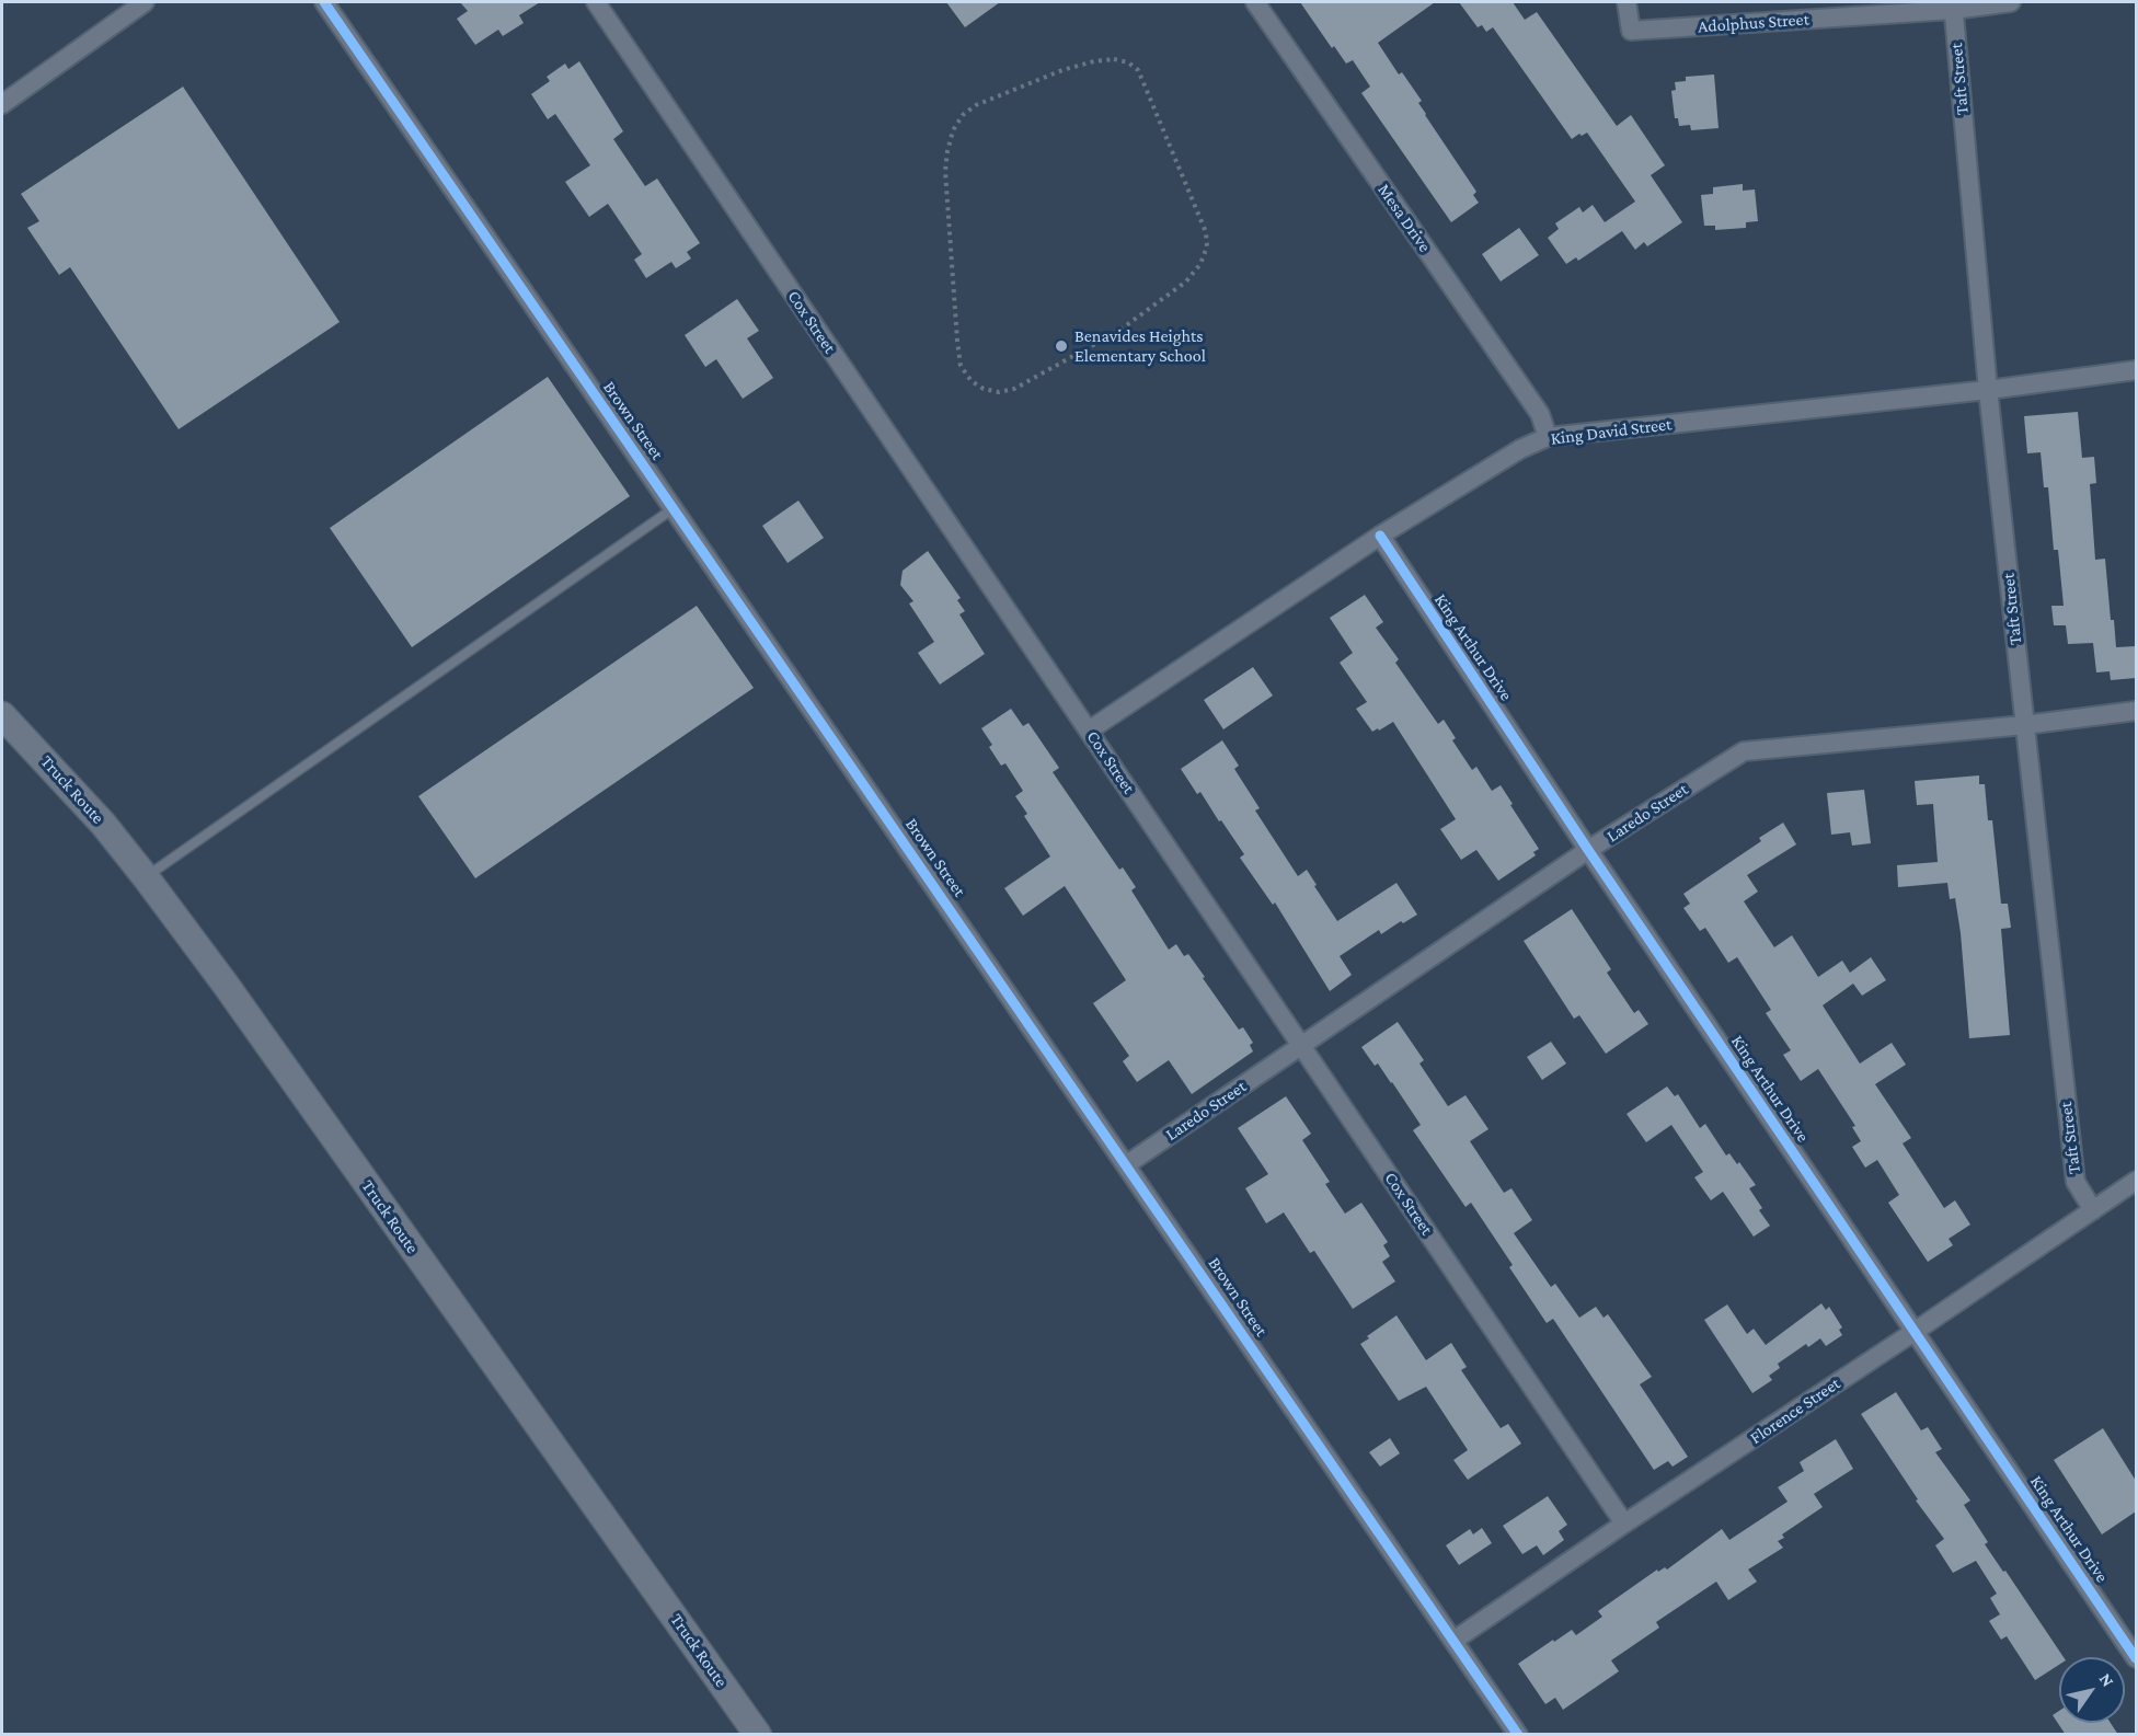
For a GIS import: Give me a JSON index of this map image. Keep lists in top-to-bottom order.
{
  "streets": {
    "street": [
      "Adolphus Street",
      "Taft Street",
      "Mesa Drive",
      "Cox Street",
      "Brown Street",
      "King David Street",
      "King Arthur Drive",
      "Truck Route",
      "Laredo Street",
      "Florence Street"
    ]
  },
  "crossings": [
    ["Adolphus Street", "Taft Street"],
    ["Taft Street", "King David Street"],
    ["Taft Street", "Laredo Street"],
    ["Taft Street", "Florence Street"],
    ["Mesa Drive", "King David Street"],
    ["Cox Street", "King David Street"],
    ["Cox Street", "Laredo Street"],
    ["Cox Street", "Florence Street"],
    ["Brown Street", "Laredo Street"],
    ["Brown Street", "Florence Street"],
    ["King David Street", "King Arthur Drive"],
    ["King Arthur Drive", "Laredo Street"],
    ["King Arthur Drive", "Florence Street"]
  ],
  "places": ["Benavides Heights Elementary School"],
  "north": "top right"
}
